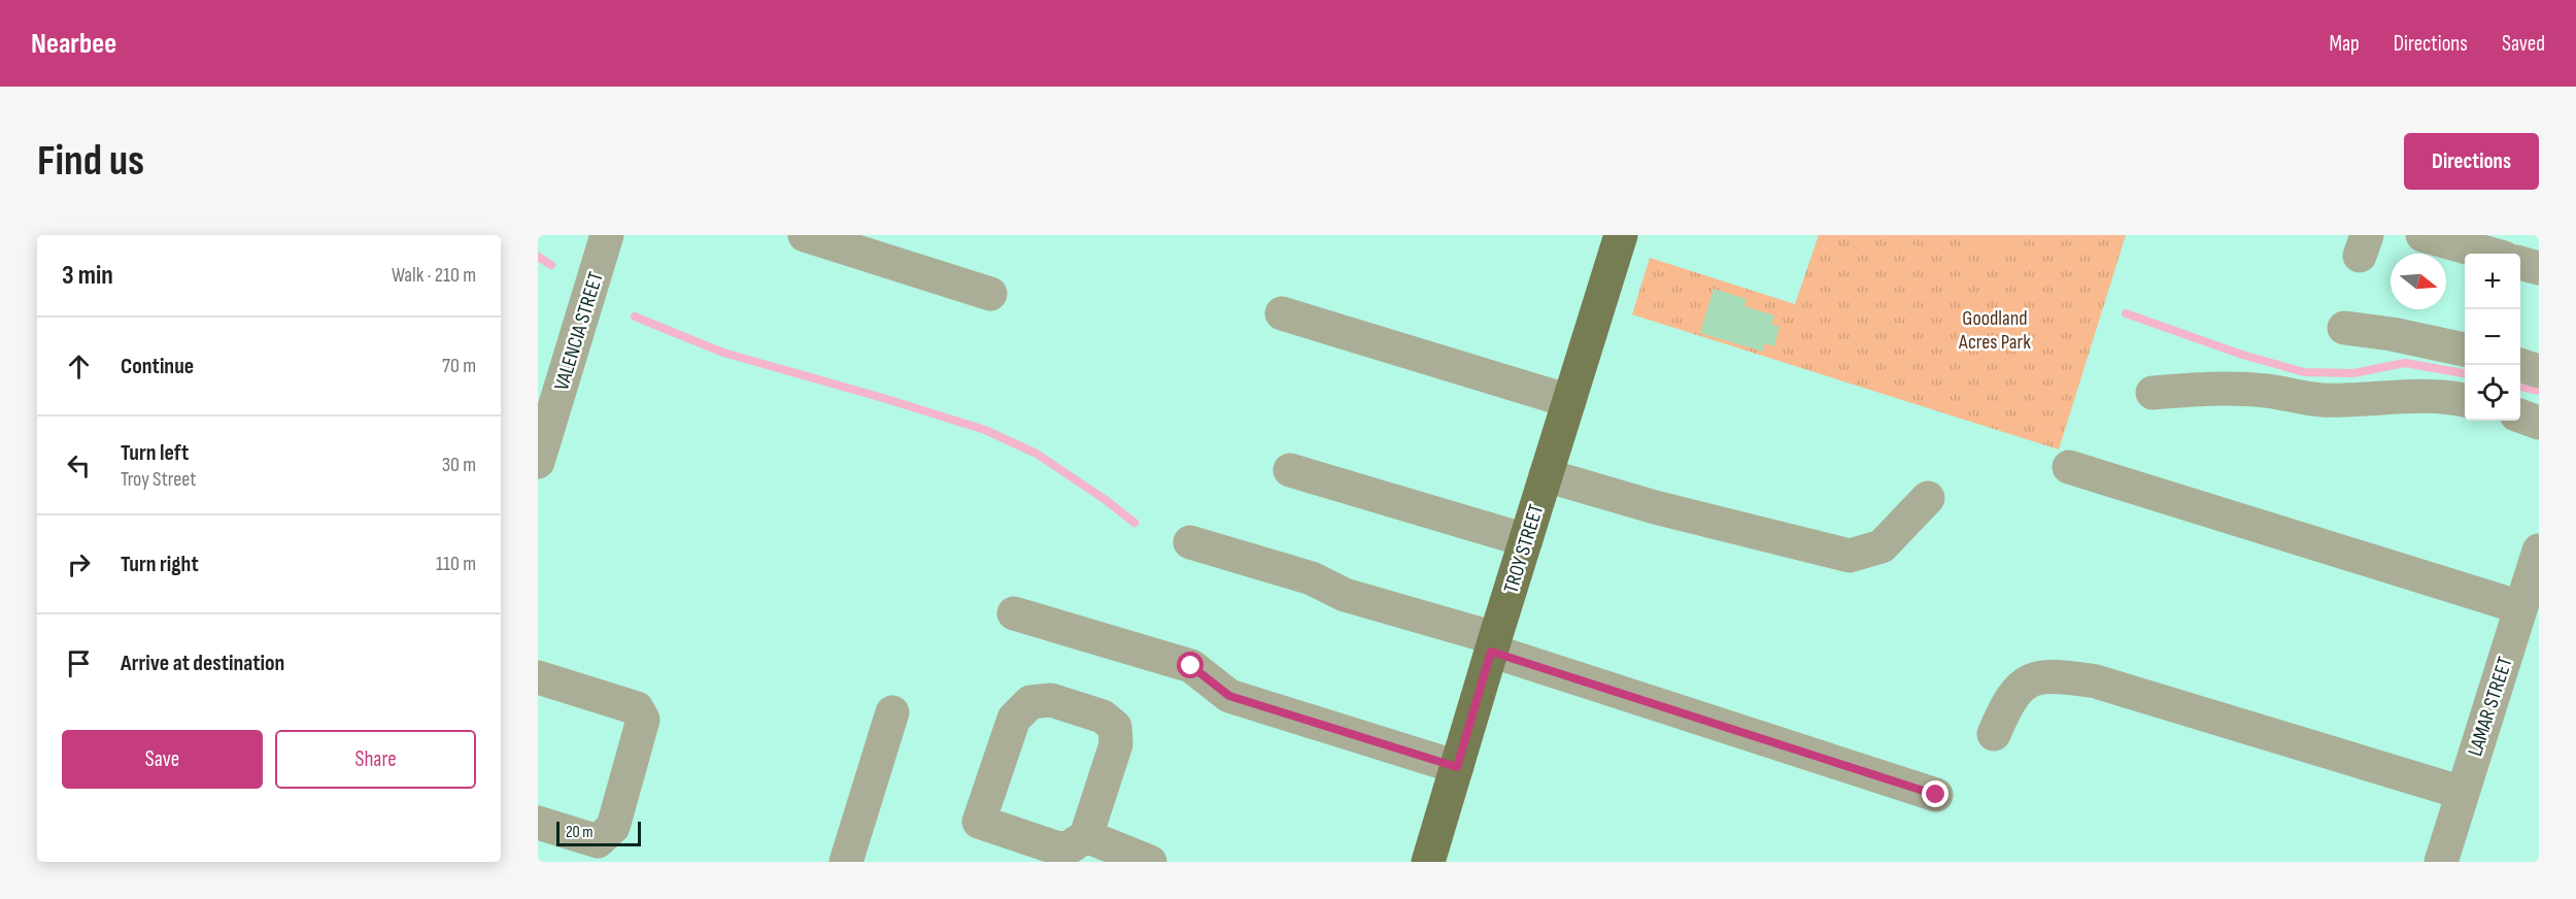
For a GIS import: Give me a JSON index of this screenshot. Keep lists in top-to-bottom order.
{
  "streets": {
    "main road": ["TROY STREET"],
    "street": ["VALENCIA STREET", "LAMAR STREET"]
  },
  "parks": ["Goodland Acres Park"],
  "scale_bar": "20 m",
  "north": "right",
  "page": {
    "header": "Nearbee",
    "nav": ["Map", "Directions", "Saved"],
    "buttons": [
      "Directions",
      ["Save", "Share"]
    ],
    "title": "Find us",
    "heading": ["3 min", "Walk · 210 m"],
    "map_buttons": ["+", "−"],
    "list": [
      ["Continue", "70 m"],
      ["Turn left", "Troy Street", "30 m"],
      ["Turn right", "110 m"],
      "Arrive at destination"
    ],
    "scale": "20 m"
  }
}
